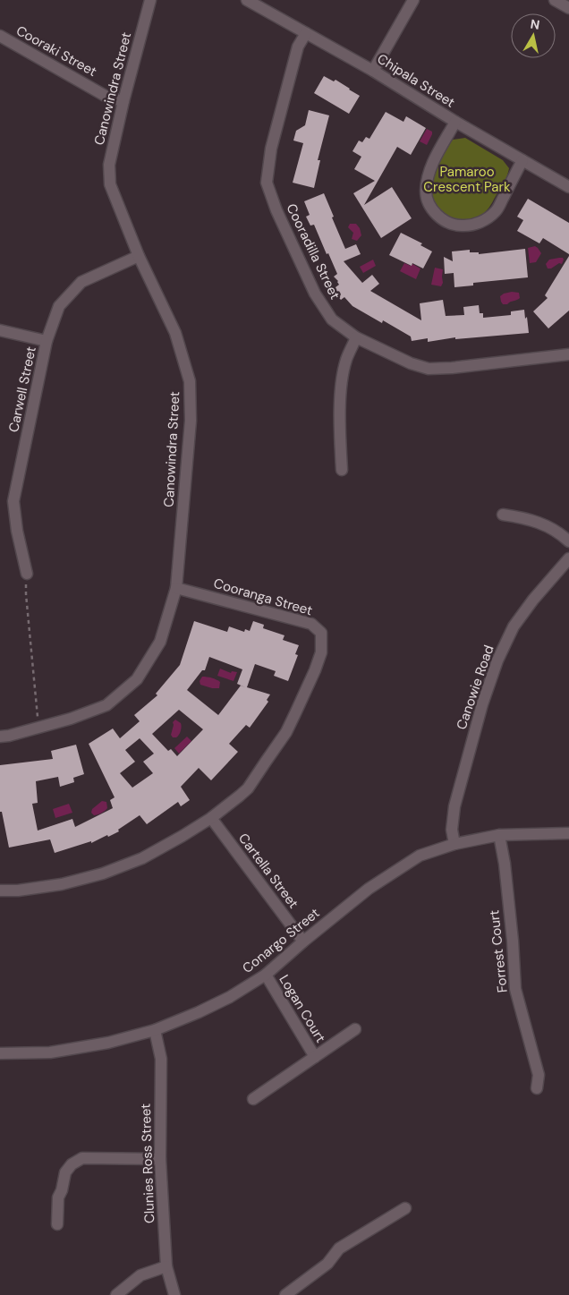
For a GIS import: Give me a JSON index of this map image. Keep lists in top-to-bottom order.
{
  "streets": {
    "street": [
      "Cooraki Street",
      "Chipala Street",
      "Canowindra Street",
      "Cooradilla Street",
      "Carwell Street",
      "Cooranga Street",
      "Canowie Road",
      "Cartella Street",
      "Conargo Street",
      "Forrest Court",
      "Logan Court",
      "Clunies Ross Street"
    ]
  },
  "crossings": [
    ["Cooraki Street", "Canowindra Street"],
    ["Chipala Street", "Cooradilla Street"],
    ["Canowindra Street", "Carwell Street"],
    ["Canowindra Street", "Cooranga Street"],
    ["Cooranga Street", "Cartella Street"],
    ["Canowie Road", "Conargo Street"],
    ["Cartella Street", "Conargo Street"],
    ["Conargo Street", "Forrest Court"],
    ["Conargo Street", "Logan Court"],
    ["Conargo Street", "Clunies Ross Street"]
  ],
  "parks": ["Pamaroo Crescent Park"],
  "north": "top"
}
